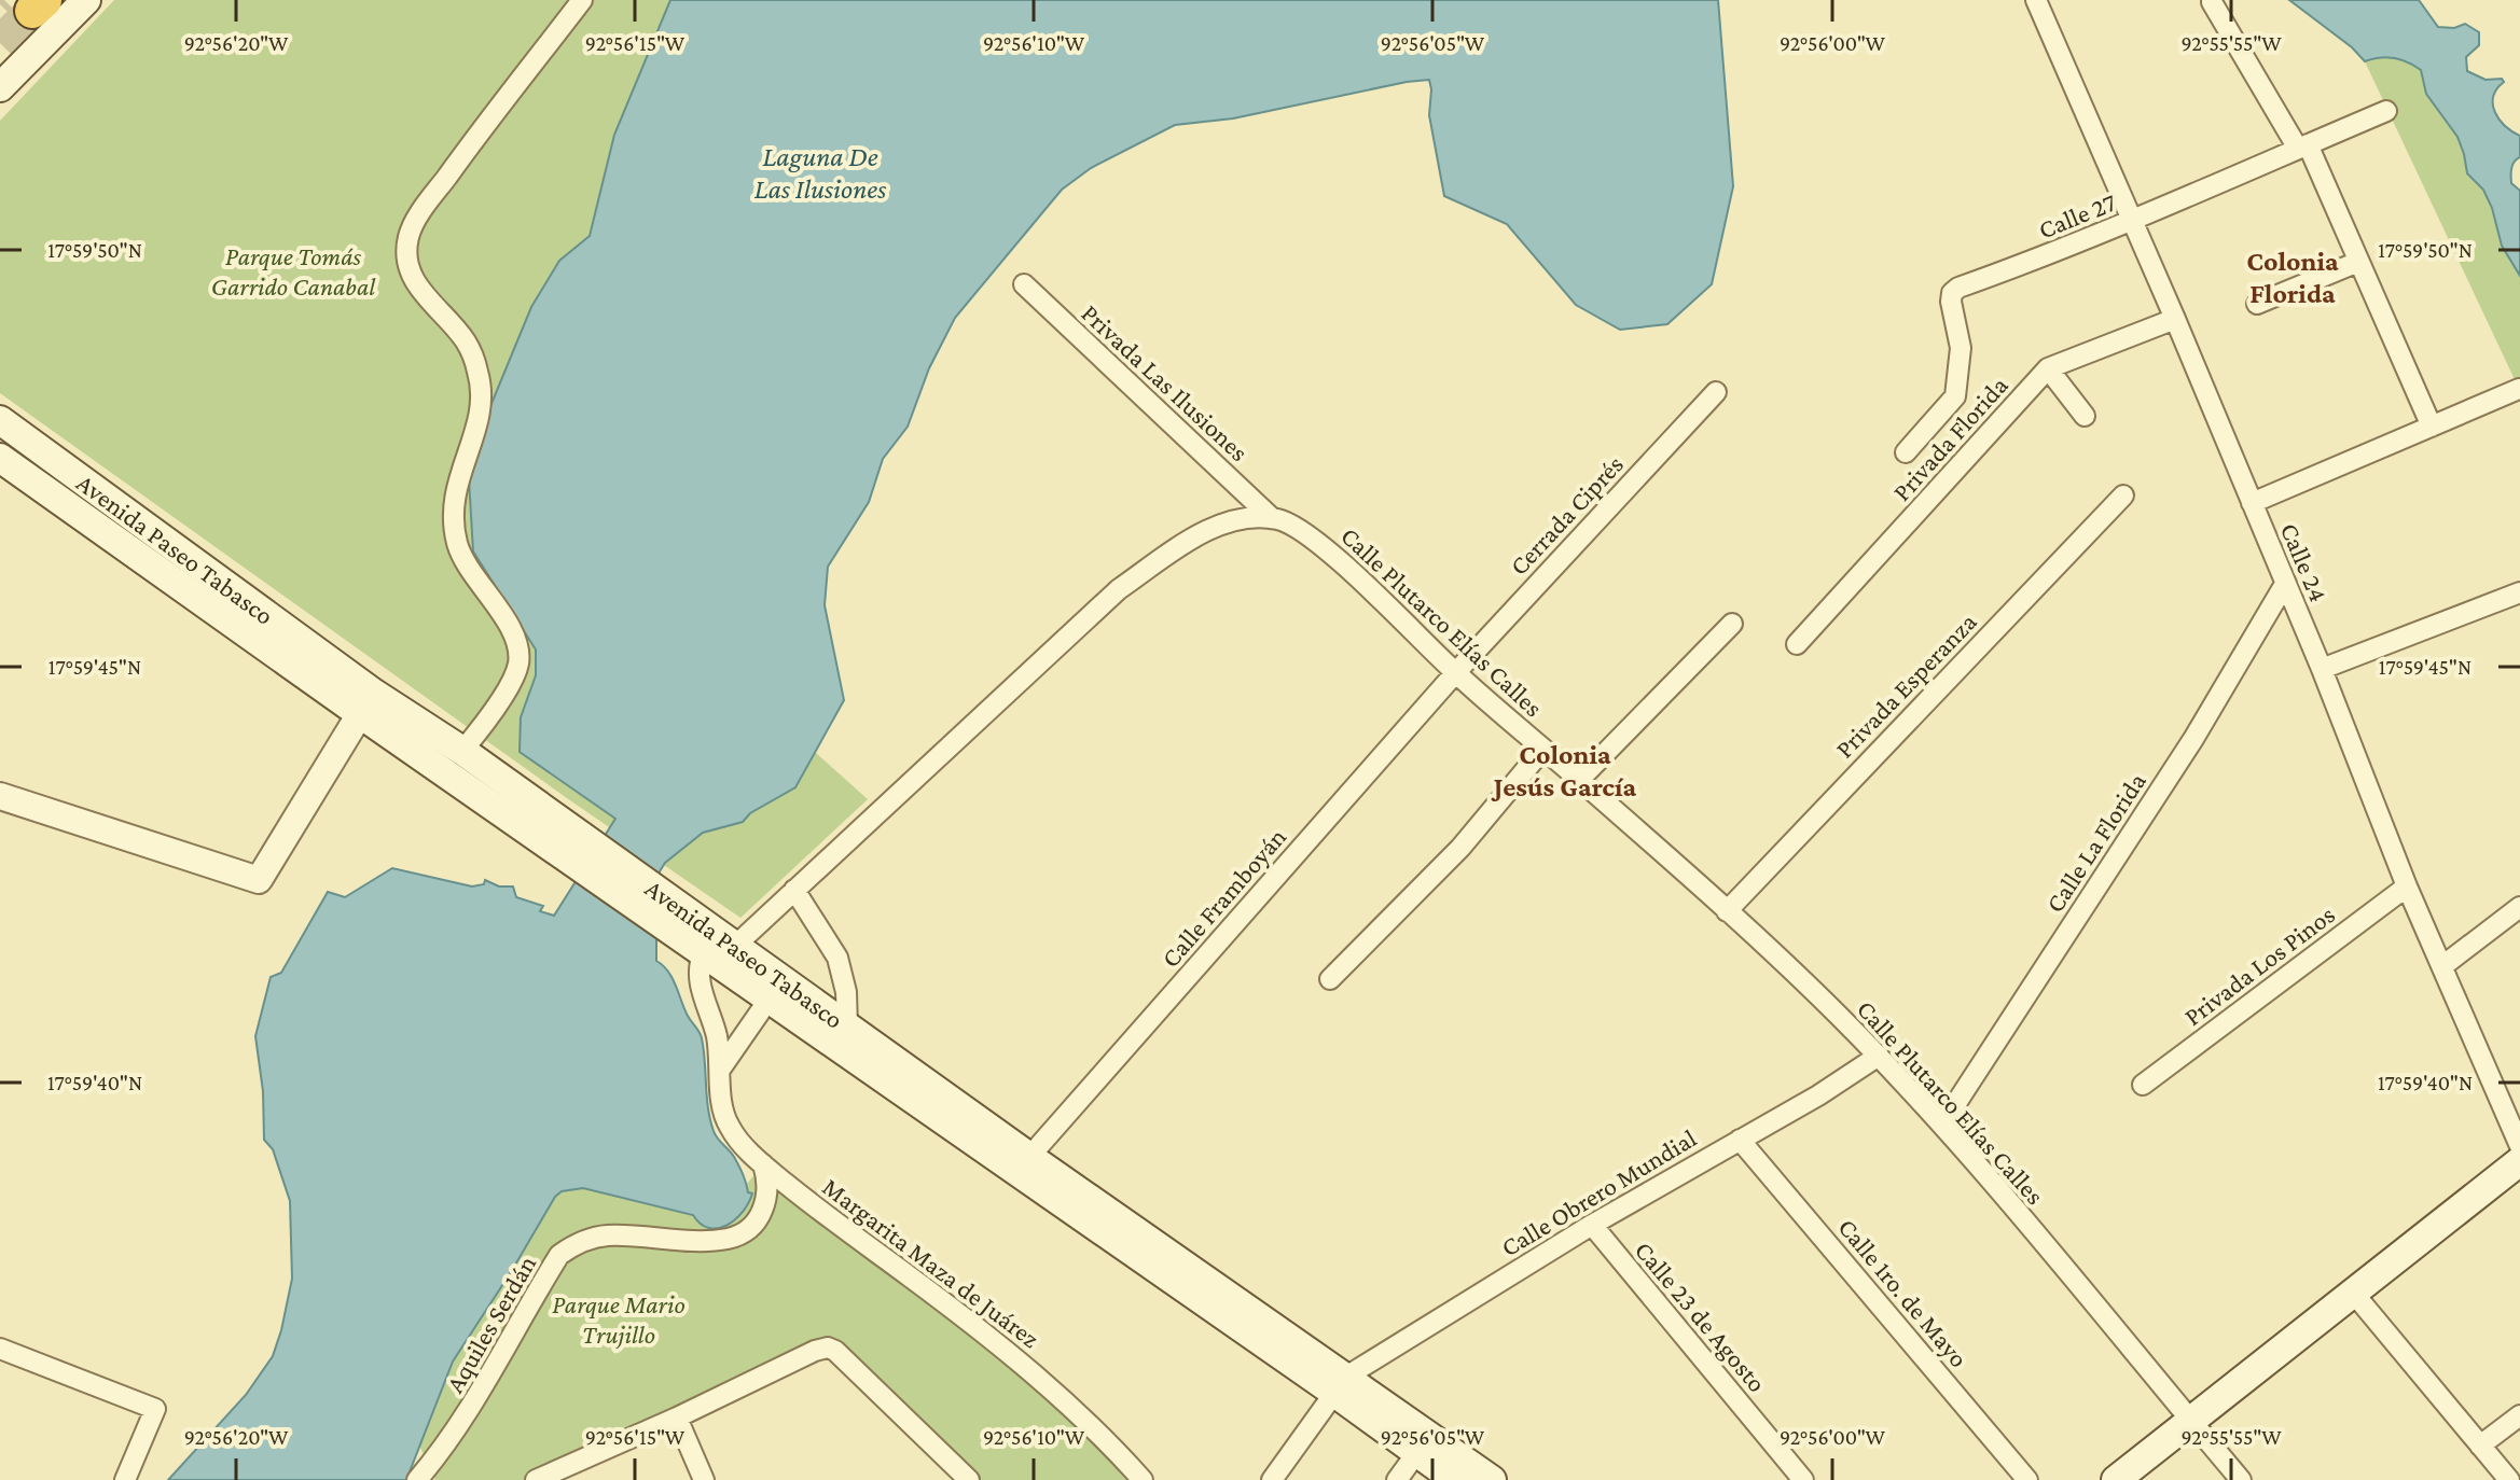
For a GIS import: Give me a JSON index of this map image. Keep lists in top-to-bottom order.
{
  "streets": {
    "main road": ["Avenida Paseo Tabasco"],
    "street": [
      "Calle 27",
      "Privada Las Ilusiones",
      "Privada Florida",
      "Cerrada Ciprés",
      "Calle 24",
      "Calle Plutarco Elías Calles",
      "Privada Esperanza",
      "Calle La Florida",
      "Calle Framboyán",
      "Privada Los Pinos",
      "Calle Obrero Mundial",
      "Margarita Maza de Juárez",
      "Calle 1ro. de Mayo",
      "Calle 23 de Agosto",
      "Aquiles Serdán"
    ]
  },
  "crossings": [
    ["Calle 27", "Calle 24"],
    ["Privada Las Ilusiones", "Calle Plutarco Elías Calles"],
    ["Privada Florida", "Calle 24"],
    ["Cerrada Ciprés", "Calle Plutarco Elías Calles"],
    ["Cerrada Ciprés", "Calle Framboyán"],
    ["Avenida Paseo Tabasco", "Calle Framboyán"],
    ["Avenida Paseo Tabasco", "Calle Obrero Mundial"],
    ["Avenida Paseo Tabasco", "Margarita Maza de Juárez"],
    ["Calle 24", "Calle La Florida"],
    ["Calle 24", "Privada Los Pinos"],
    ["Calle Plutarco Elías Calles", "Privada Esperanza"],
    ["Calle Plutarco Elías Calles", "Calle La Florida"],
    ["Calle Plutarco Elías Calles", "Calle Framboyán"],
    ["Calle Plutarco Elías Calles", "Calle Obrero Mundial"],
    ["Calle Obrero Mundial", "Calle 1ro. de Mayo"],
    ["Calle Obrero Mundial", "Calle 23 de Agosto"],
    ["Margarita Maza de Juárez", "Aquiles Serdán"]
  ],
  "districts": ["Colonia Florida", "Colonia Jesús García"],
  "water": ["Laguna De Las Ilusiones"],
  "parks": ["Parque Tomás Garrido Canabal", "Parque Mario Trujillo"],
  "coordinates": [
    "92°56'20\"W",
    "92°56'15\"W",
    "92°56'10\"W",
    "92°56'05\"W",
    "92°56'00\"W",
    "92°55'55\"W",
    "17°59'50\"N",
    "17°59'45\"N",
    "17°59'40\"N"
  ]
}
